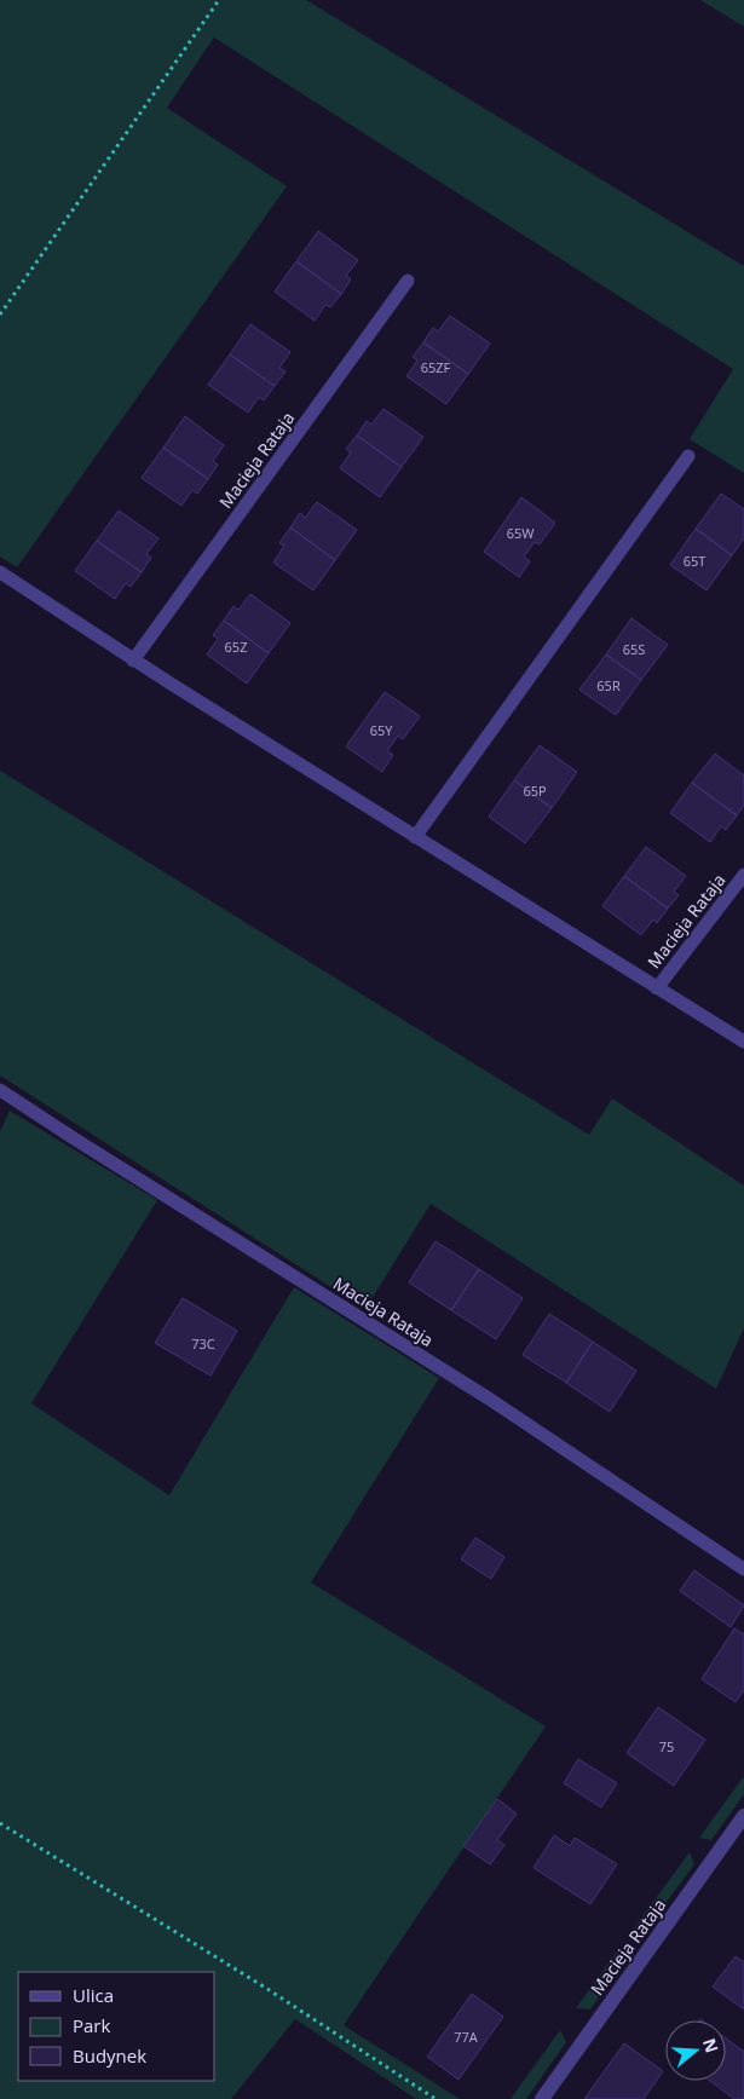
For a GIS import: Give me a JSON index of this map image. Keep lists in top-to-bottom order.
{
  "streets": {
    "street": ["Macieja Rataja"]
  },
  "house_numbers": [
    "65ZF",
    "65W",
    "65T",
    "65Z",
    "65S",
    "65R",
    "65Y",
    "65P",
    "73C",
    "75",
    "77A"
  ],
  "legend": ["Ulica", "Park", "Budynek"],
  "north": "right"
}
